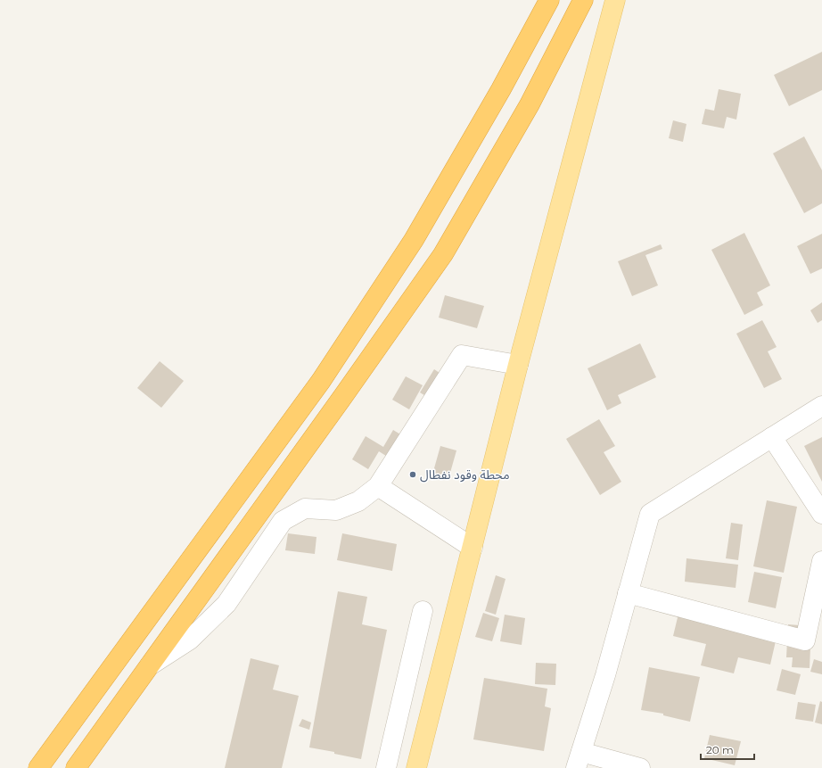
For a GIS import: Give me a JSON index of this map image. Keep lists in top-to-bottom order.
{
  "places": ["محطة وقود نفطال"],
  "scale_bar": "20 m"
}
